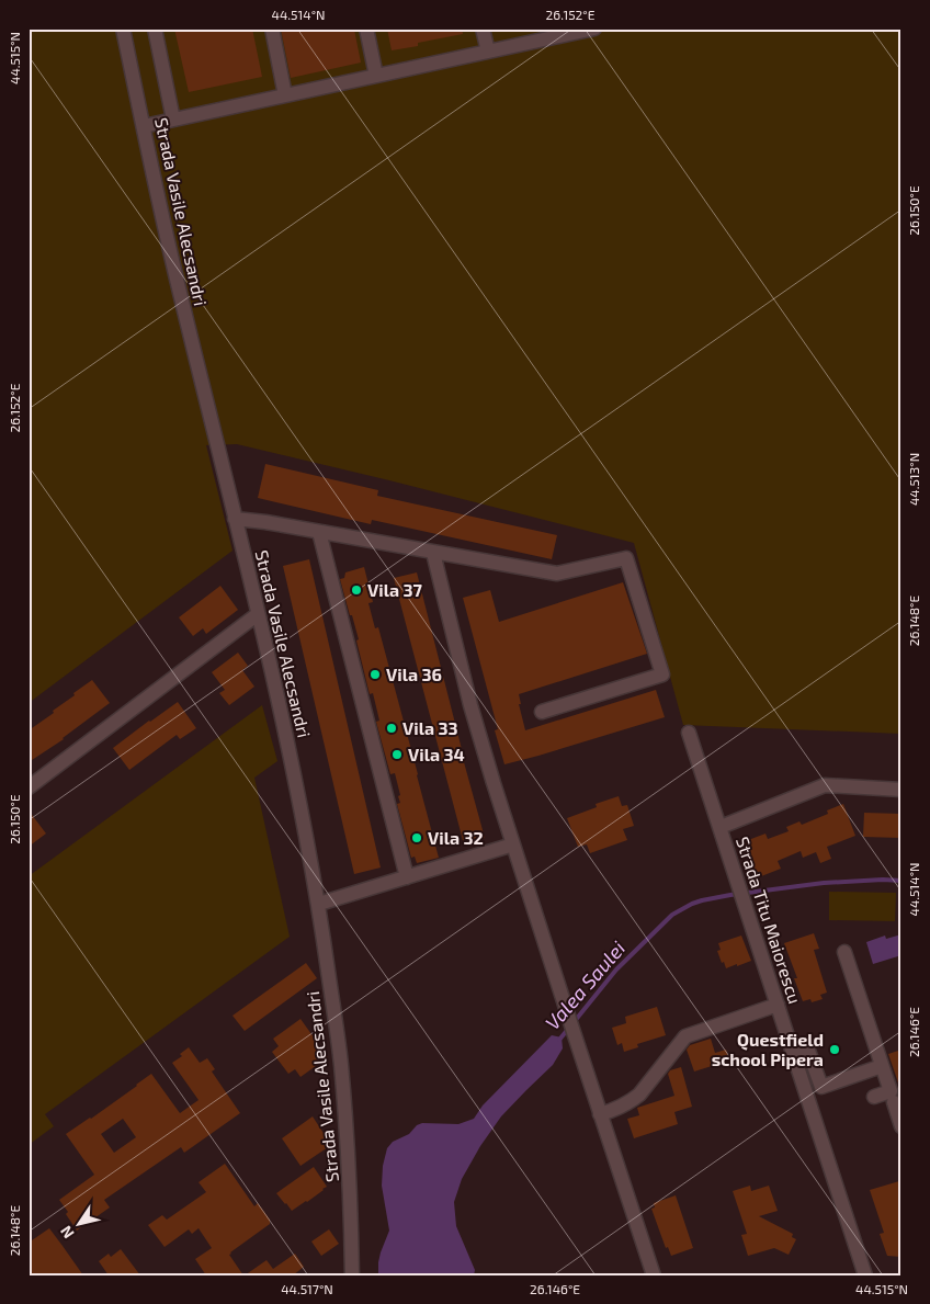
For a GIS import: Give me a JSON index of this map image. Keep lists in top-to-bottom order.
{
  "streets": {
    "street": ["Strada Vasile Alecsandri", "Strada Titu Maiorescu"]
  },
  "water": ["Valea Saulei"],
  "places": [
    "Vila 37",
    "Vila 36",
    "Vila 33",
    "Vila 34",
    "Vila 32",
    "Questfield school Pipera"
  ],
  "north": "bottom left",
  "coordinates": [
    "44.514°N",
    "26.152°E",
    "44.515°N",
    "26.150°E",
    "44.513°N",
    "26.148°E",
    "26.146°E",
    "44.517°N"
  ]
}
